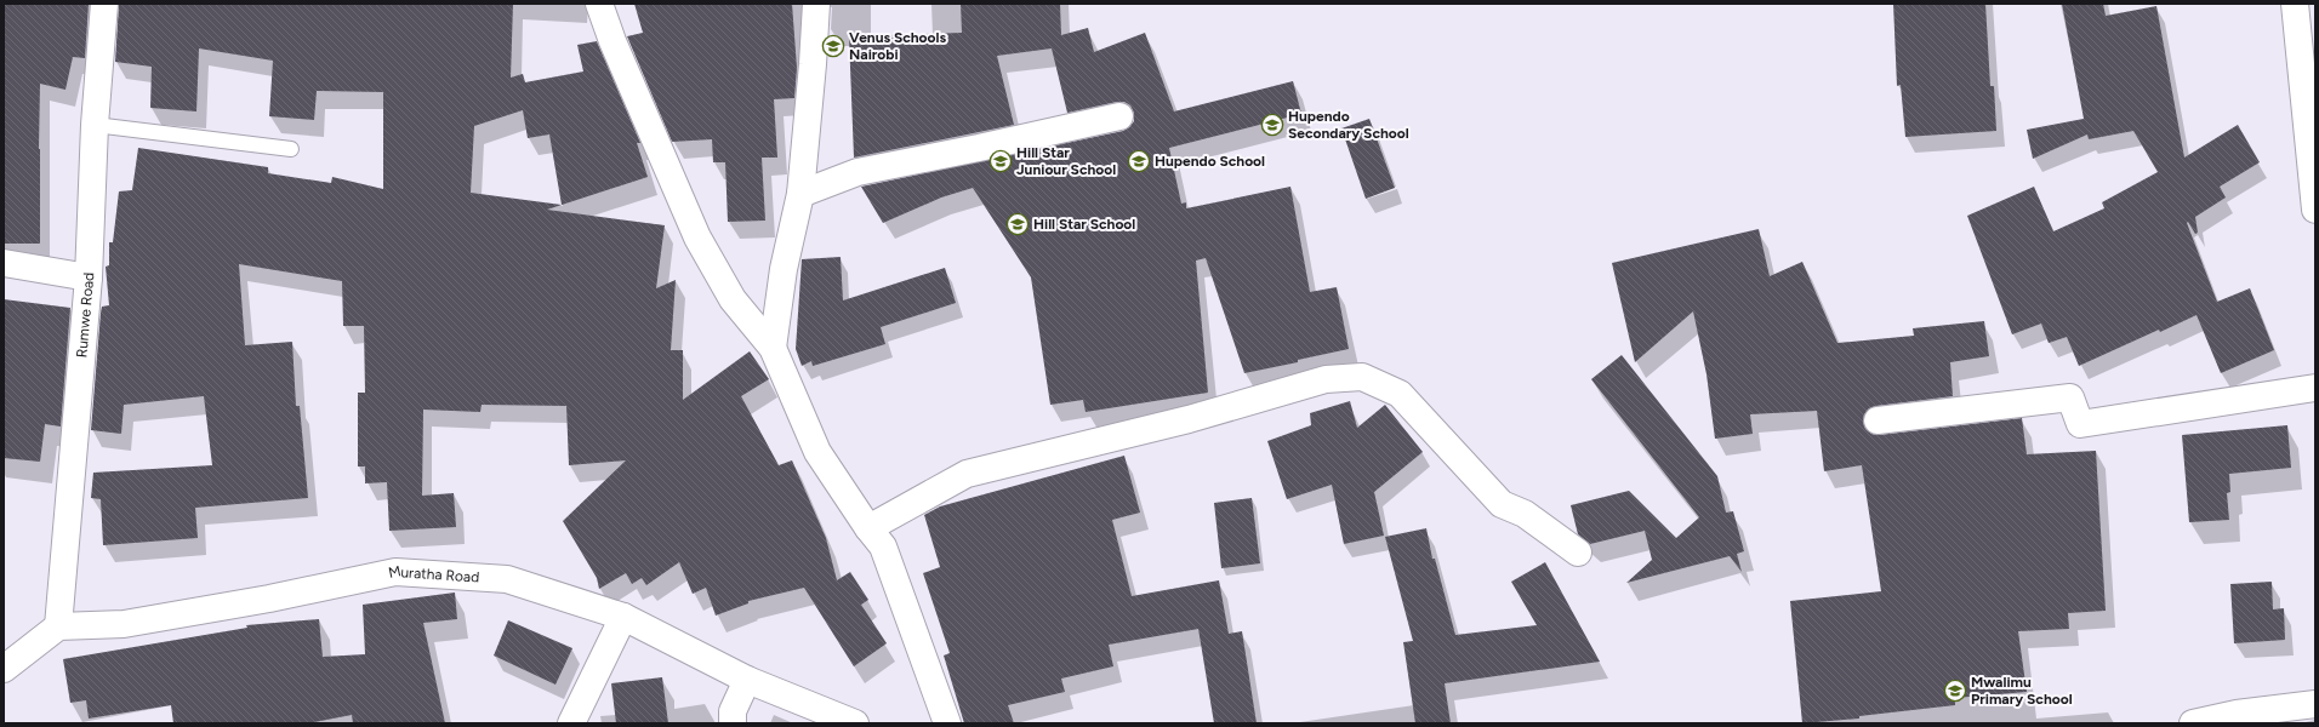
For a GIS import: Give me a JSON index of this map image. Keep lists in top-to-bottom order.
{
  "streets": {
    "street": ["Rumwe Road", "Muratha Road"]
  },
  "crossings": [
    ["Rumwe Road", "Muratha Road"]
  ],
  "places": {
    "school or university": [
      "Venus Schools Nairobi",
      "Hupendo Secondary School",
      "Hill Star Juniour School",
      "Hupendo School",
      "Hill Star School",
      "Mwalimu Primary School"
    ]
  }
}
